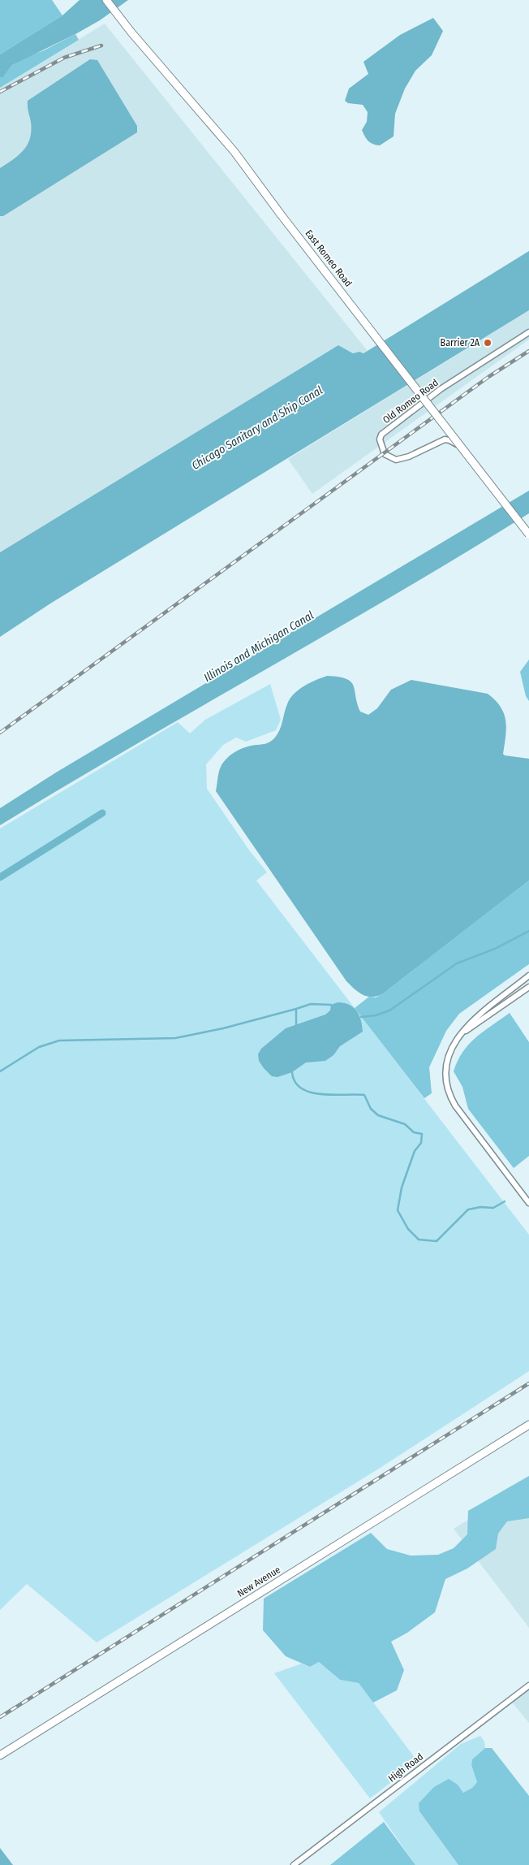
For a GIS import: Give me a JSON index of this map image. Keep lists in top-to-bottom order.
{
  "streets": {
    "main road": ["East Romeo Road", "New Avenue"],
    "street": ["Old Romeo Road", "High Road"]
  },
  "crossings": [
    ["East Romeo Road", "Old Romeo Road"]
  ],
  "water": ["Chicago Sanitary and Ship Canal", "Illinois and Michigan Canal"],
  "places": ["Barrier 2A"]
}
